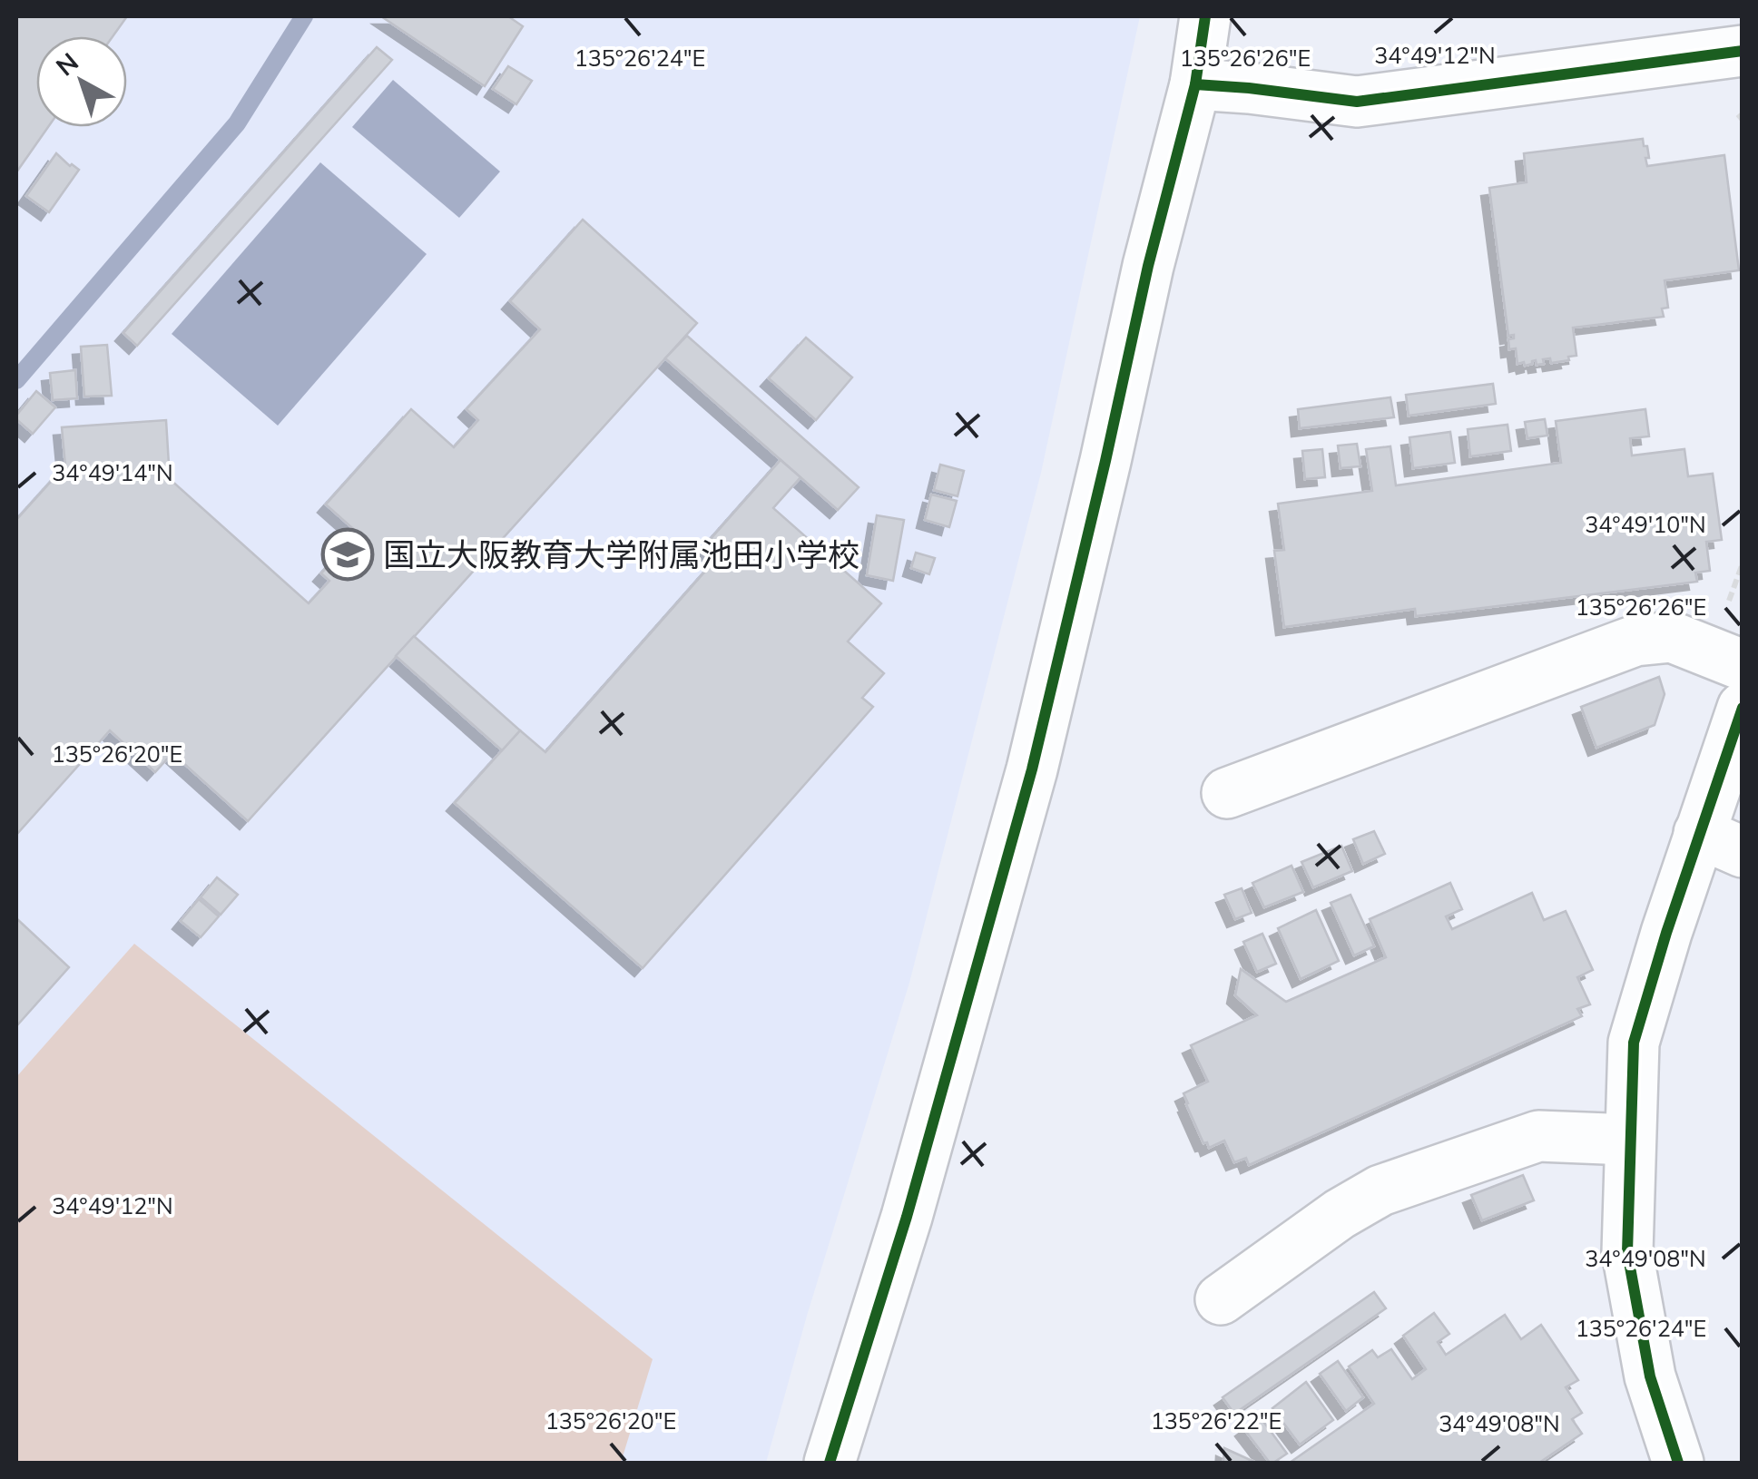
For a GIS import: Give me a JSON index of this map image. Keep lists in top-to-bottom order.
{
  "places": {
    "school or university": ["国立大阪教育大学附属池田小学校"]
  },
  "north": "top left",
  "coordinates": [
    "34°49'12\"N",
    "135°26'24\"E",
    "135°26'26\"E",
    "34°49'14\"N",
    "34°49'10\"N",
    "135°26'20\"E",
    "34°49'08\"N",
    "135°26'22\"E"
  ]
}
